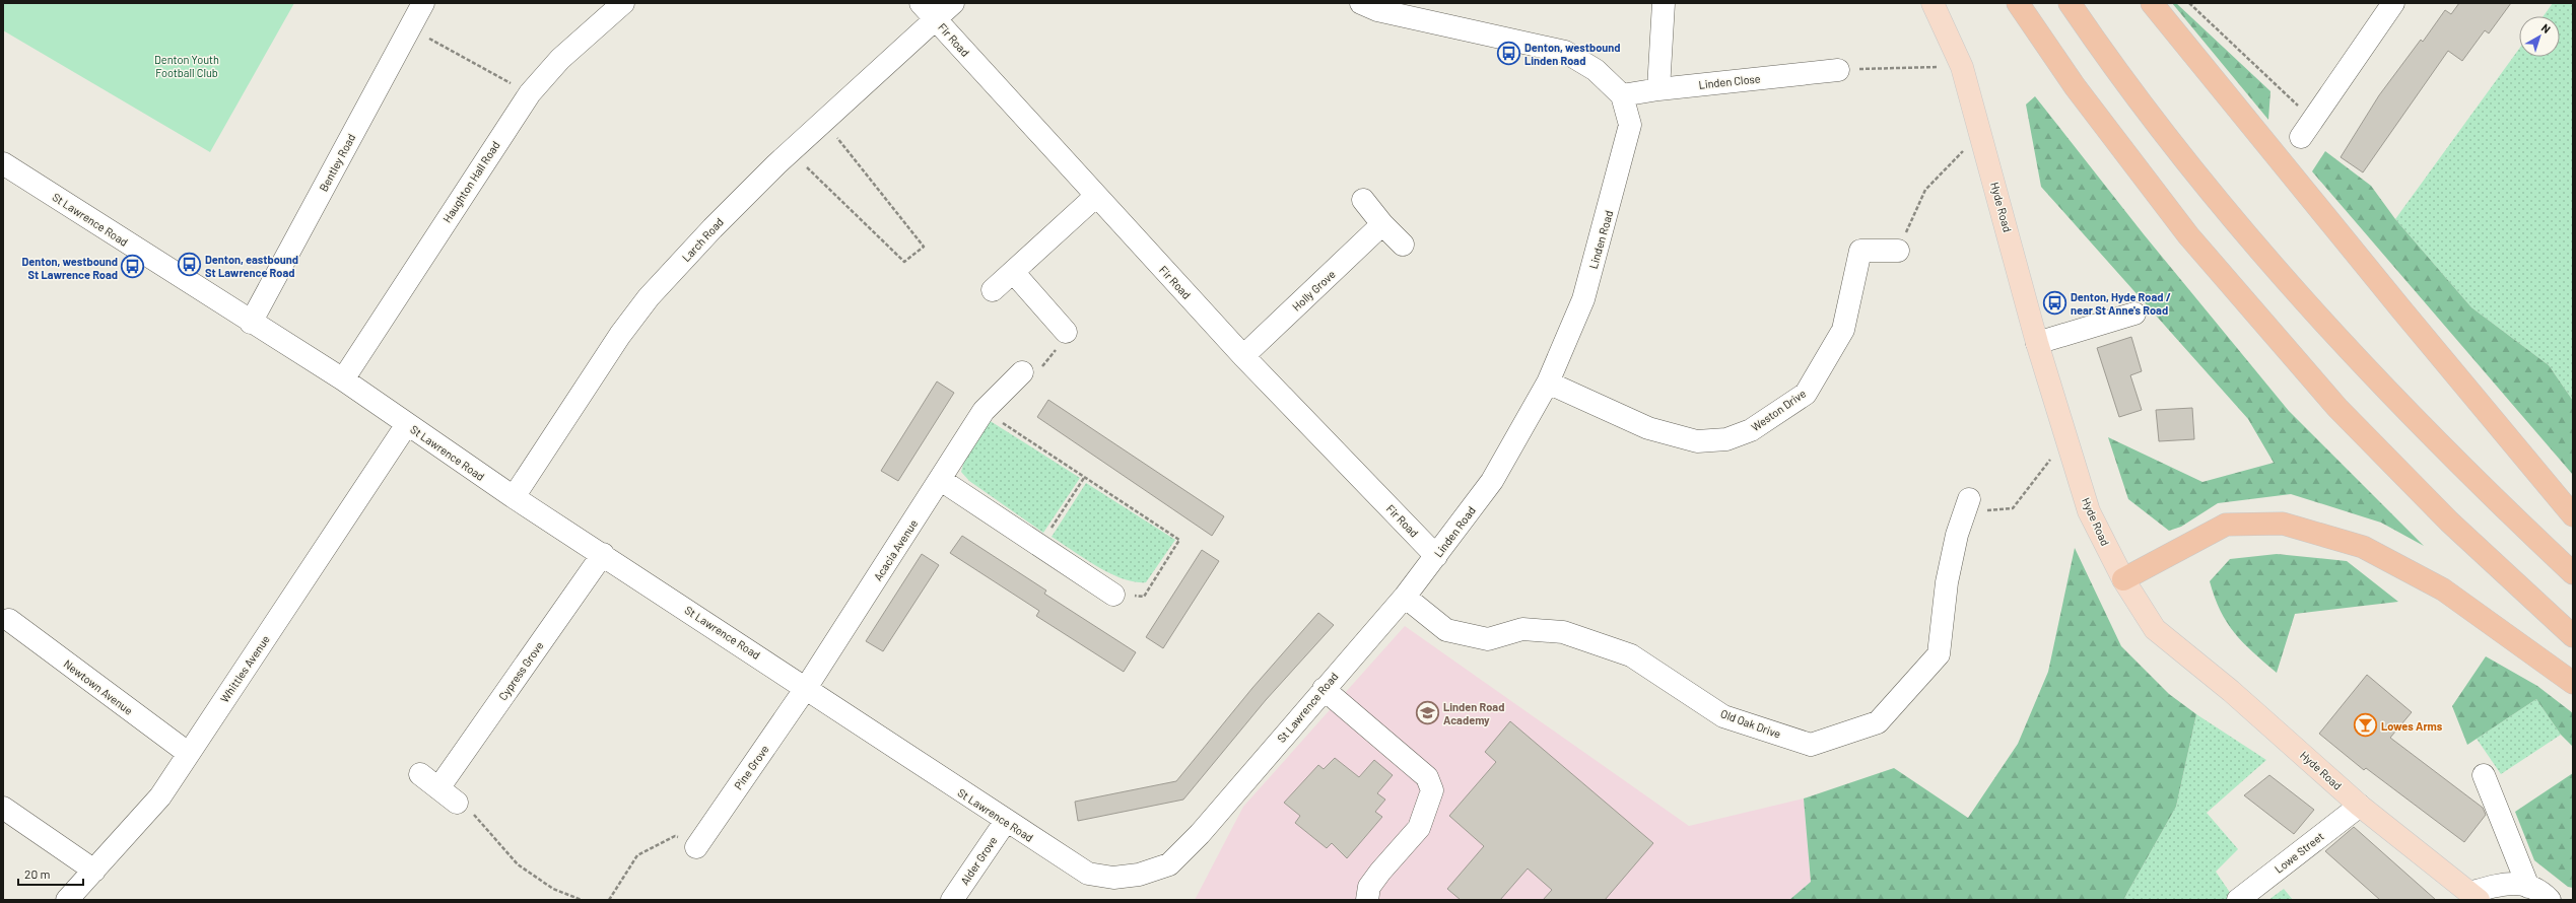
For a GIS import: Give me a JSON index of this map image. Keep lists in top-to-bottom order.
{
  "streets": {
    "main road": ["Hyde Road"],
    "street": [
      "Fir Road",
      "Linden Close",
      "Bentley Road",
      "Haughton Hall Road",
      "St Lawrence Road",
      "Larch Road",
      "Linden Road",
      "Holly Grove",
      "Weston Drive",
      "Acacia Avenue",
      "Whittles Avenue",
      "Cypress Grove",
      "Newtown Avenue",
      "Old Oak Drive",
      "Pine Grove",
      "Lowe Street",
      "Alder Grove"
    ]
  },
  "crossings": [
    ["Fir Road", "Larch Road"],
    ["Fir Road", "Linden Road"],
    ["Fir Road", "Holly Grove"],
    ["Linden Close", "Linden Road"],
    ["Bentley Road", "St Lawrence Road"],
    ["Haughton Hall Road", "St Lawrence Road"],
    ["Hyde Road", "Lowe Street"],
    ["St Lawrence Road", "Larch Road"],
    ["St Lawrence Road", "Linden Road"],
    ["St Lawrence Road", "Acacia Avenue"],
    ["St Lawrence Road", "Whittles Avenue"],
    ["St Lawrence Road", "Cypress Grove"],
    ["St Lawrence Road", "Old Oak Drive"],
    ["St Lawrence Road", "Pine Grove"],
    ["St Lawrence Road", "Alder Grove"],
    ["Linden Road", "Weston Drive"],
    ["Linden Road", "Old Oak Drive"],
    ["Acacia Avenue", "Pine Grove"],
    ["Whittles Avenue", "Newtown Avenue"]
  ],
  "parks": ["Denton Youth Football Club"],
  "places": {
    "bus stop": [
      "Denton, westbound Linden Road",
      "Denton, eastbound St Lawrence Road",
      "Denton, westbound St Lawrence Road",
      "Denton, Hyde Road / near St Anne's Road"
    ],
    "school or university": ["Linden Road Academy"],
    "bar": ["Lowes Arms"]
  },
  "scale_bar": "20 m",
  "north": "top right"
}
